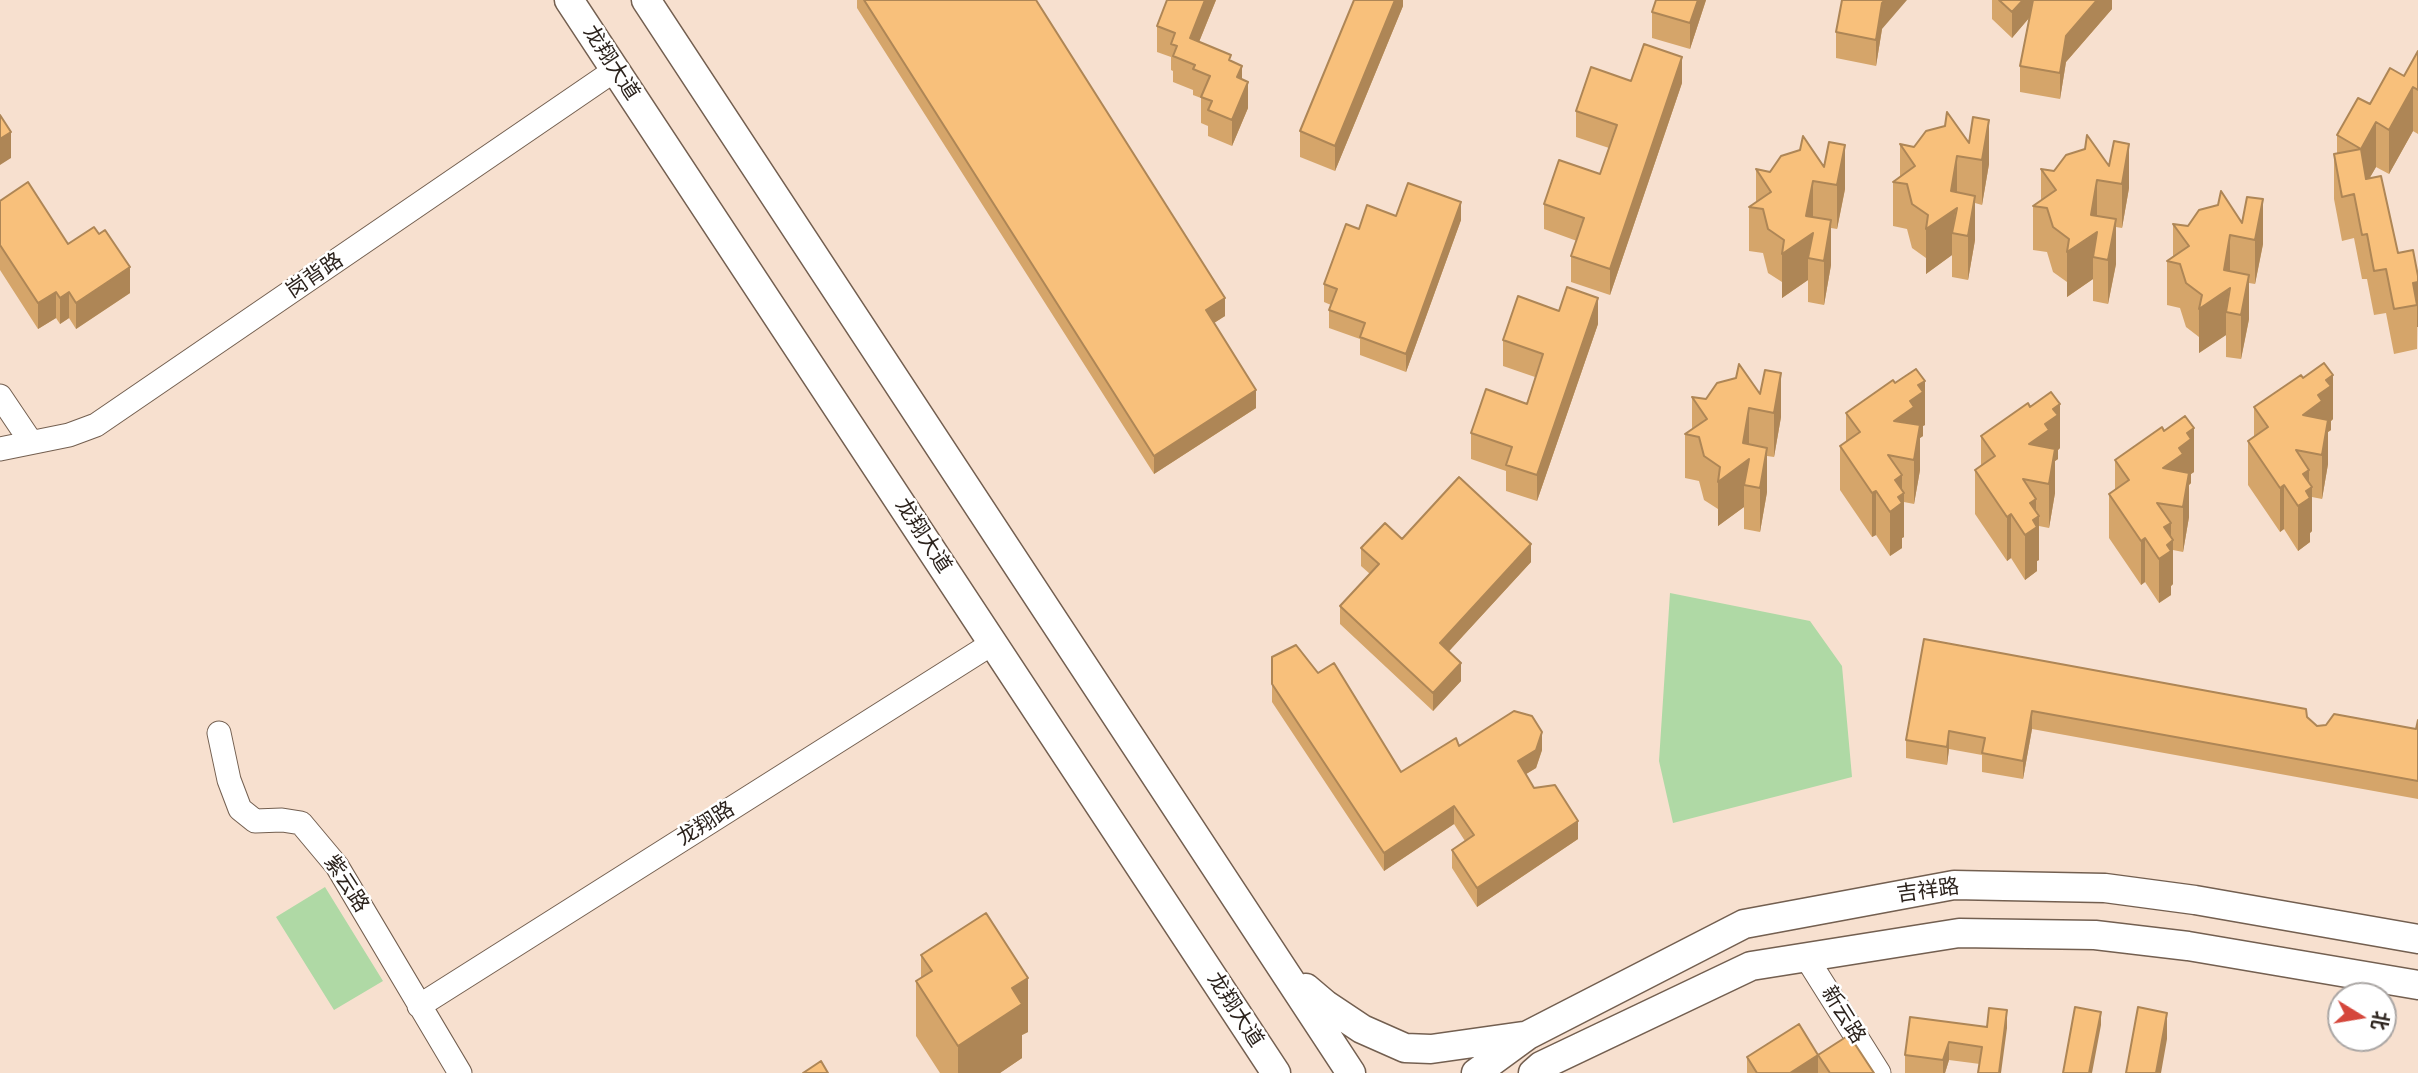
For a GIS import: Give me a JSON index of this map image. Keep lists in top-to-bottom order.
{
  "streets": {
    "main road": ["龙翔大道", "吉祥路"],
    "street": [
      "岗背路",
      "龙翔路",
      "紫云路",
      "新云路"
    ]
  },
  "crossings": [
    ["龙翔大道", "岗背路"],
    ["龙翔大道", "龙翔路"],
    ["龙翔路", "紫云路"]
  ],
  "north": "right"
}
